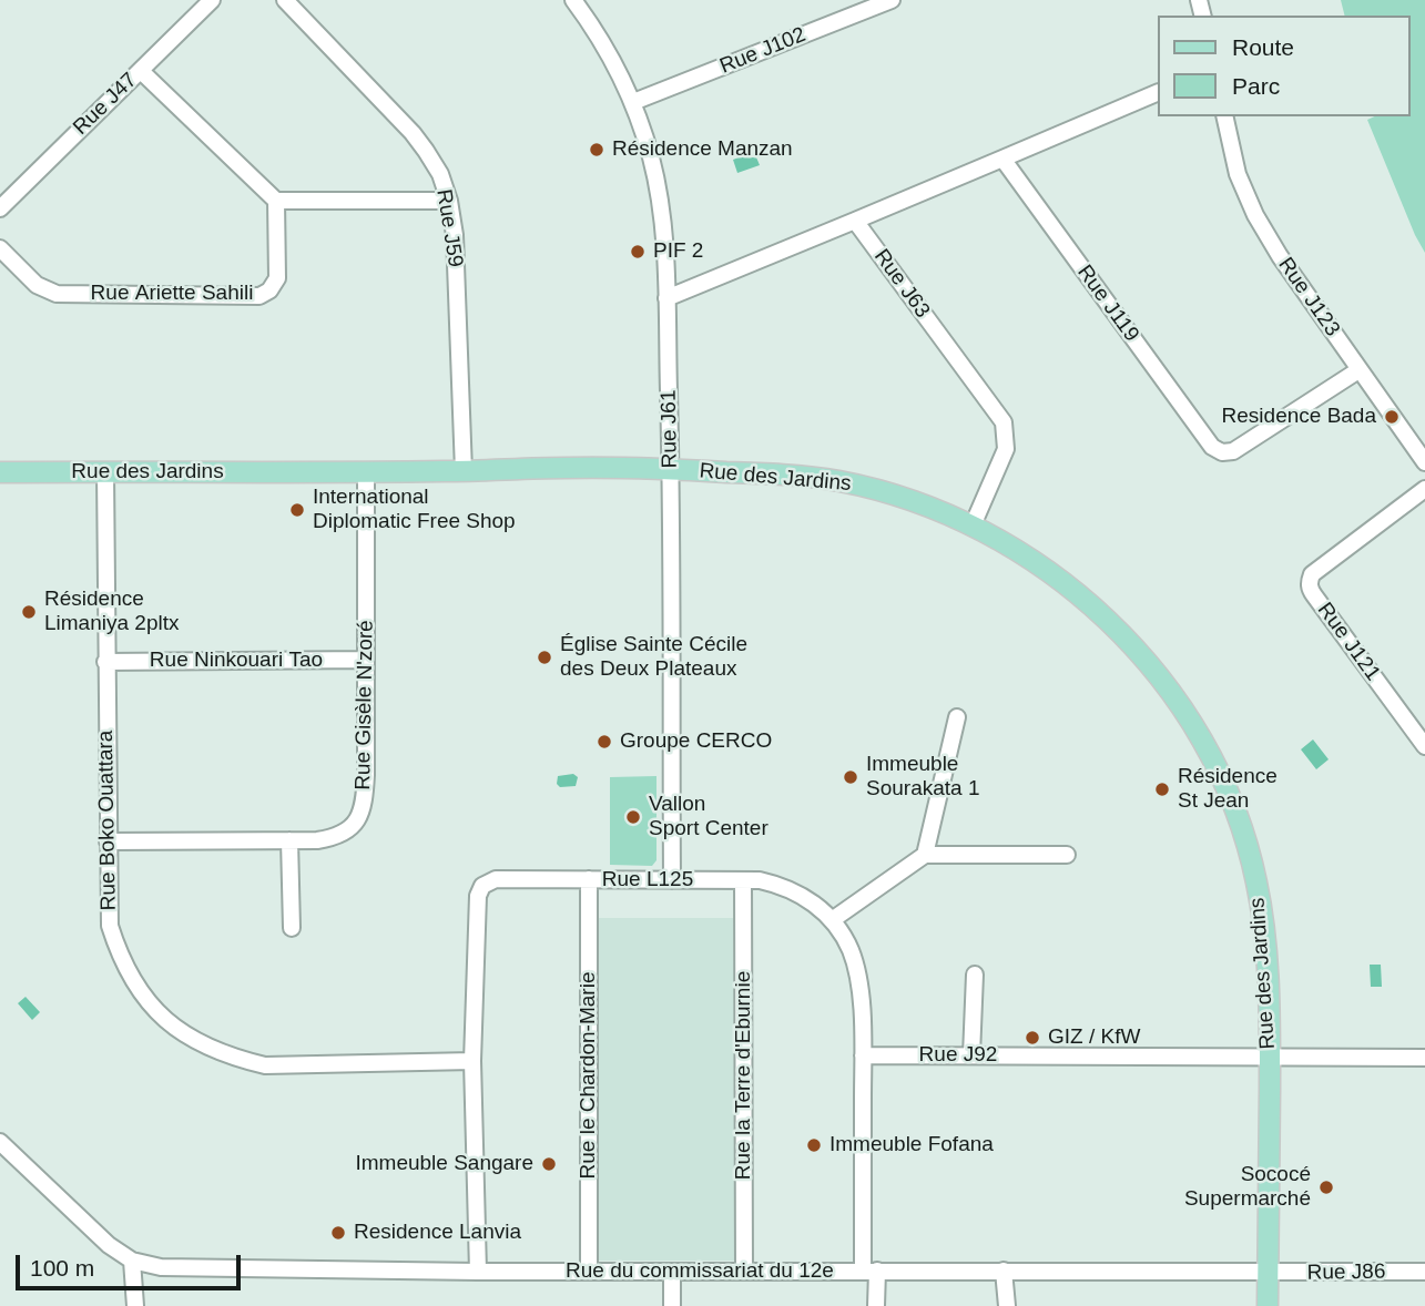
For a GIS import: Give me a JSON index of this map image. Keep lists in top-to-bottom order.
{
  "streets": {
    "main road": ["Rue des Jardins"],
    "street": [
      "Rue J102",
      "Rue J47",
      "Rue J59",
      "Rue J63",
      "Rue Ariette Sahili",
      "Rue J123",
      "Rue J119",
      "Rue J61",
      "Rue J121",
      "Rue Ninkouari Tao",
      "Rue Gisèle N'zoré",
      "Rue Boko Ouattara",
      "Rue L125",
      "Rue J92",
      "Rue le Chardon-Marie",
      "Rue la Terre d'Eburnie",
      "Rue du commissariat du 12e",
      "Rue J86"
    ]
  },
  "crossings": [
    ["Rue J102", "Rue J61"],
    ["Rue J59", "Rue des Jardins"],
    ["Rue J63", "Rue des Jardins"],
    ["Rue J123", "Rue J119"],
    ["Rue J61", "Rue des Jardins"],
    ["Rue J61", "Rue L125"],
    ["Rue des Jardins", "Rue Gisèle N'zoré"],
    ["Rue des Jardins", "Rue Boko Ouattara"],
    ["Rue des Jardins", "Rue J92"],
    ["Rue des Jardins", "Rue du commissariat du 12e"],
    ["Rue des Jardins", "Rue J86"],
    ["Rue Ninkouari Tao", "Rue Gisèle N'zoré"],
    ["Rue Ninkouari Tao", "Rue Boko Ouattara"],
    ["Rue Gisèle N'zoré", "Rue Boko Ouattara"],
    ["Rue Boko Ouattara", "Rue L125"],
    ["Rue L125", "Rue J92"],
    ["Rue L125", "Rue le Chardon-Marie"],
    ["Rue L125", "Rue la Terre d'Eburnie"],
    ["Rue L125", "Rue du commissariat du 12e"],
    ["Rue le Chardon-Marie", "Rue du commissariat du 12e"],
    ["Rue la Terre d'Eburnie", "Rue du commissariat du 12e"],
    ["Rue du commissariat du 12e", "Rue J86"]
  ],
  "places": [
    "Résidence Manzan",
    "PIF 2",
    "Residence Bada",
    "International Diplomatic Free Shop",
    "Résidence Limaniya 2pltx",
    "Église Sainte Cécile des Deux Plateaux",
    "Groupe CERCO",
    "Immeuble Sourakata 1",
    "Résidence St Jean",
    "Vallon Sport Center",
    "GIZ / KfW",
    "Immeuble Fofana",
    "Immeuble Sangare",
    "Sococé Supermarché",
    "Residence Lanvia"
  ],
  "legend": ["Route", "Parc"],
  "scale_bar": "100 m"
}
